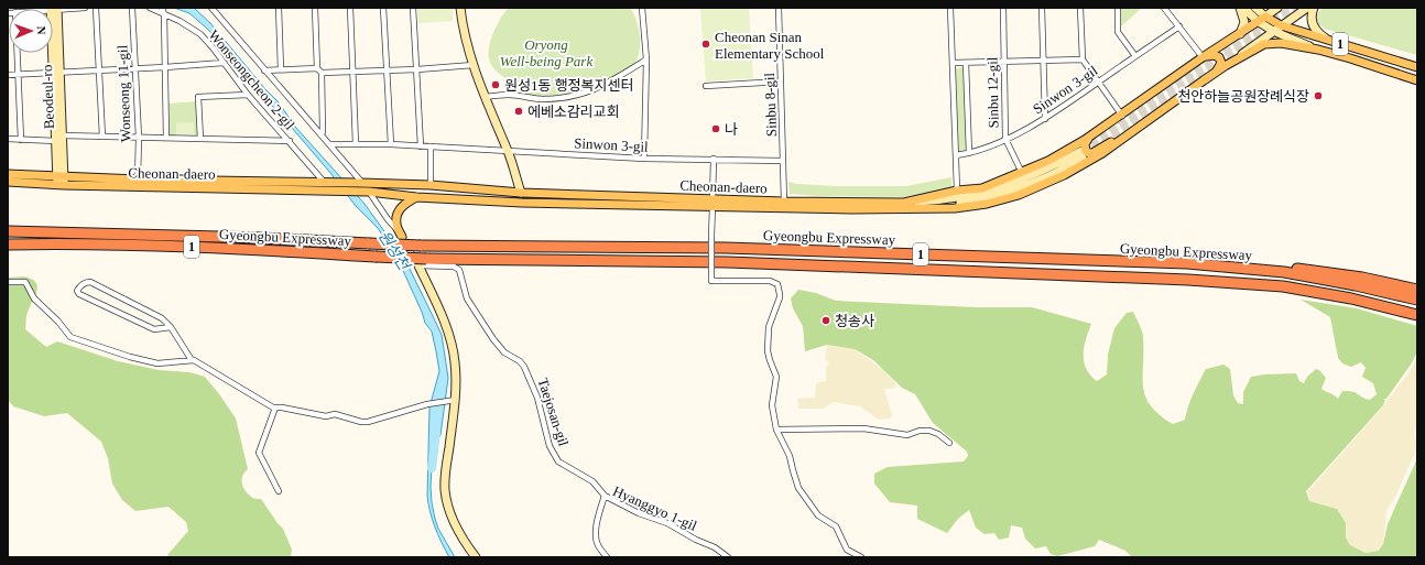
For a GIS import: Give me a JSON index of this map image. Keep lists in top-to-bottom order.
{
  "streets": {
    "highway": ["1", "Gyeongbu Expressway"],
    "main road": ["Cheonan-daero"],
    "street": [
      "Wonseongcheon 2-gil",
      "Sinwon 3-gil",
      "Sinbu 12-gil",
      "Wonseong 11-gil",
      "Beodeul-ro",
      "Sinbu 8-gil",
      "Taejosan-gil",
      "Hyanggyo 1-gil"
    ]
  },
  "crossings": [
    ["Wonseongcheon 2-gil", "Cheonan-daero"],
    ["Sinwon 3-gil", "Sinbu 12-gil"],
    ["Sinwon 3-gil", "Sinbu 8-gil"],
    ["Wonseong 11-gil", "Cheonan-daero"],
    ["Beodeul-ro", "Cheonan-daero"],
    ["Sinbu 8-gil", "Cheonan-daero"],
    ["Gyeongbu Expressway", "Taejosan-gil"],
    ["Taejosan-gil", "Hyanggyo 1-gil"]
  ],
  "water": ["원성천"],
  "parks": ["Oryong Well-being Park"],
  "places": [
    "Cheonan Sinan Elementary School",
    "원성1동 행정복지센터",
    "천안하늘공원장례식장",
    "에베소감리교회",
    "나",
    "청송사"
  ],
  "north": "right"
}
